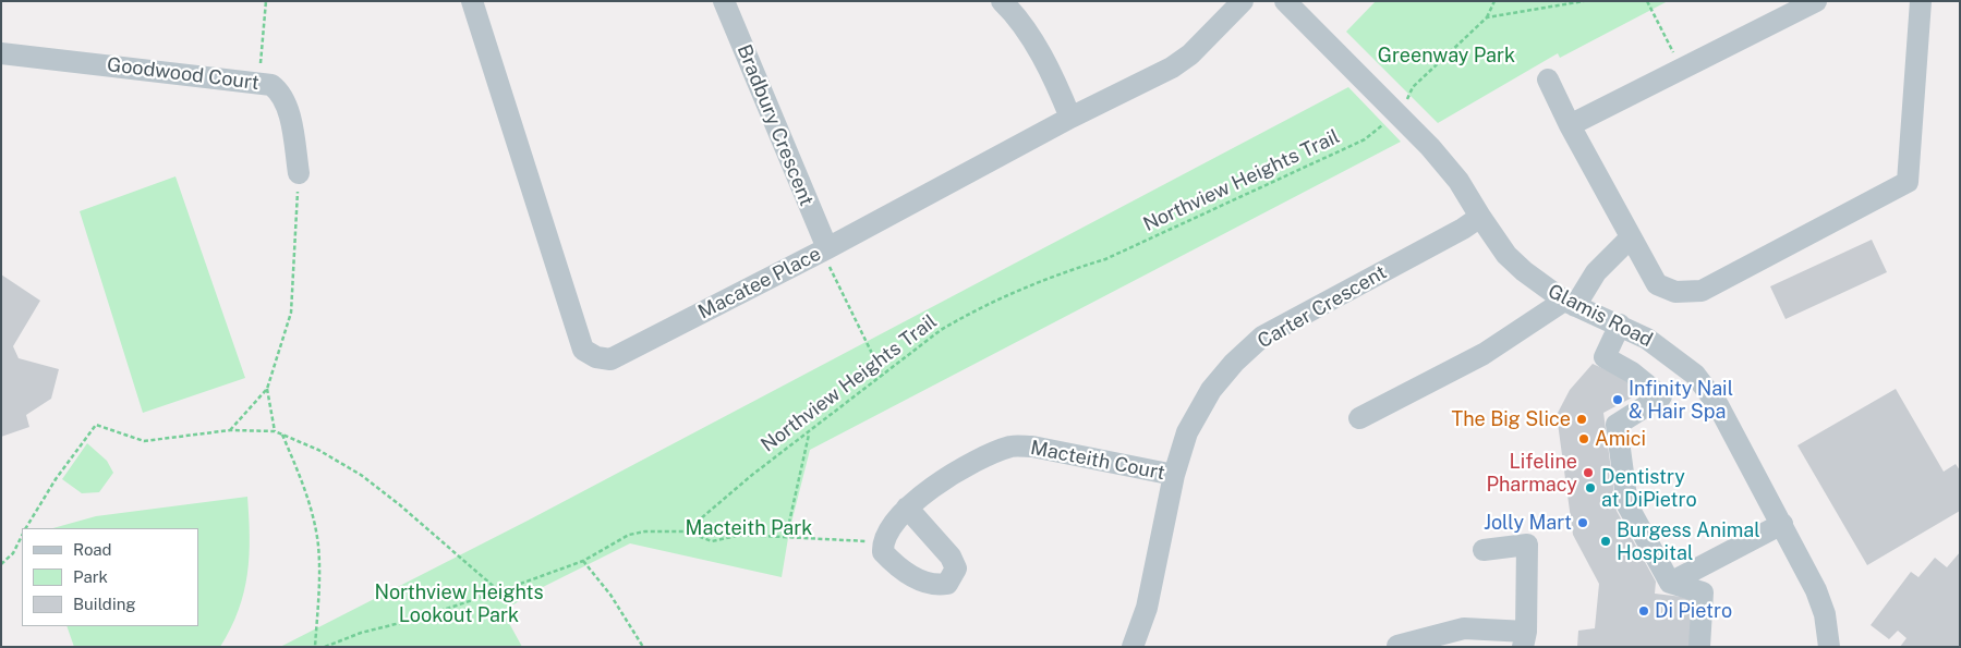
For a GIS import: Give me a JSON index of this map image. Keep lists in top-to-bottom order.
{
  "streets": {
    "street": [
      "Goodwood Court",
      "Bradbury Crescent",
      "Macatee Place",
      "Carter Crescent",
      "Glamis Road",
      "Macteith Court"
    ],
    "path": ["Northview Heights Trail"]
  },
  "crossings": [
    ["Bradbury Crescent", "Macatee Place"],
    ["Carter Crescent", "Glamis Road"],
    ["Carter Crescent", "Macteith Court"]
  ],
  "parks": ["Greenway Park", "Macteith Park", "Northview Heights Lookout Park"],
  "places": [
    "Infinity Nail & Hair Spa",
    "The Big Slice",
    "Amici",
    "Lifeline Pharmacy",
    "Dentistry at DiPietro",
    "Jolly Mart",
    "Burgess Animal Hospital",
    "Di Pietro"
  ],
  "legend": ["Road", "Park", "Building"]
}
